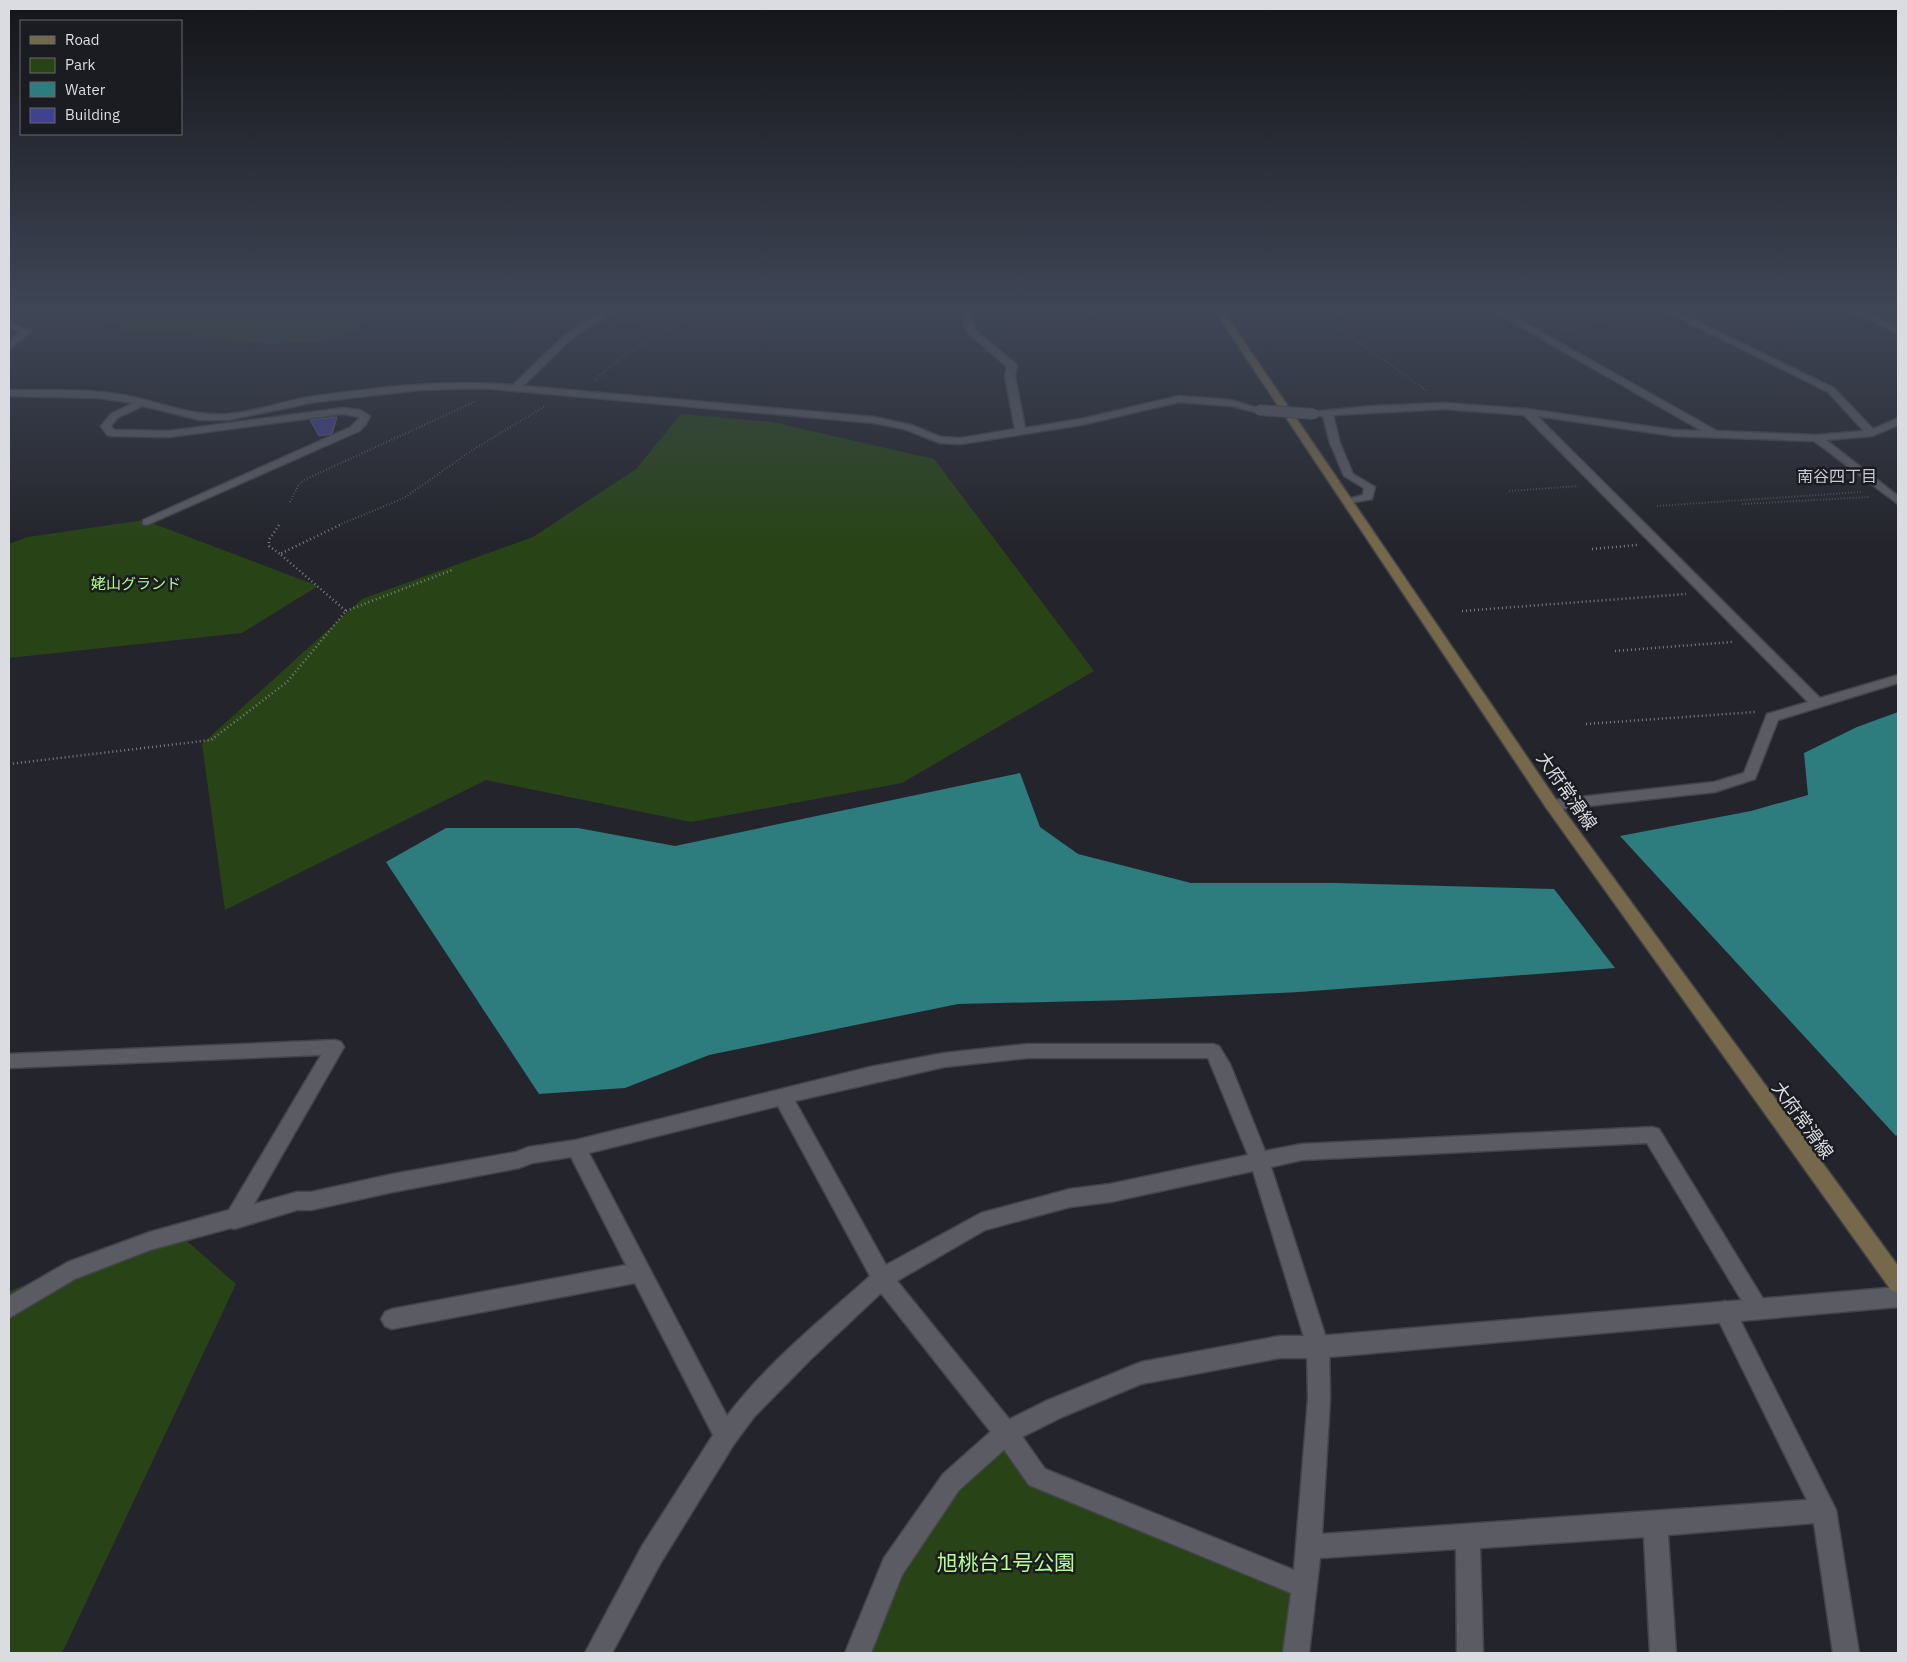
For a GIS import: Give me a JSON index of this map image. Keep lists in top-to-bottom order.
{
  "streets": {
    "main road": ["大府常滑線"]
  },
  "districts": ["南谷四丁目"],
  "parks": ["姥山グランド", "旭桃台1号公園"],
  "legend": [
    "Road",
    "Park",
    "Water",
    "Building"
  ]
}
